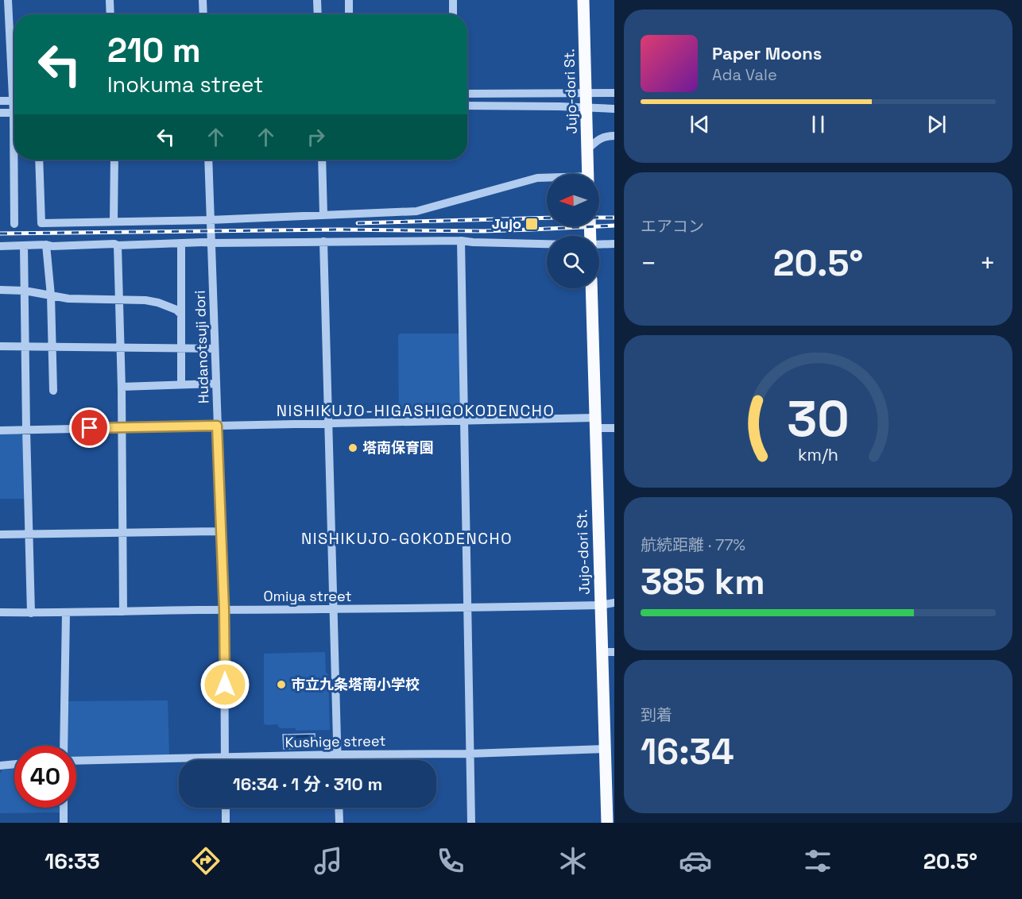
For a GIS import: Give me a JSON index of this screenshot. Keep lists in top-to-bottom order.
{
  "streets": {
    "main road": ["Jujo-dori St."],
    "street": ["Hudanotsuji dori", "Omiya street", "Kushige street"]
  },
  "crossings": [
    ["Jujo-dori St.", "Omiya street"],
    ["Jujo-dori St.", "Kushige street"],
    ["Hudanotsuji dori", "Omiya street"],
    ["Hudanotsuji dori", "Kushige street"]
  ],
  "districts": ["NISHIKUJO-HIGASHIGOKODENCHO", "NISHIKUJO-GOKODENCHO"],
  "places": {
    "transit": ["Jujo"],
    "other": ["塔南保育園", "市立九条塔南小学校"]
  },
  "north": "left",
  "page": {
    "turn": ["210 m", "Inokuma street"],
    "song": ["Paper Moons", "Ada Vale"],
    "tile": [
      "エアコン",
      ["航続距離 · 77%", "385 km"],
      ["到着", "16:34"]
    ],
    "heat": ["−", "20.5°", "+"],
    "limit": "40",
    "trip": "16:34 · 1 分 · 310 m",
    "tabs": ["16:33", "20.5°"],
    "gauge": ["30", "km/h"]
  }
}
